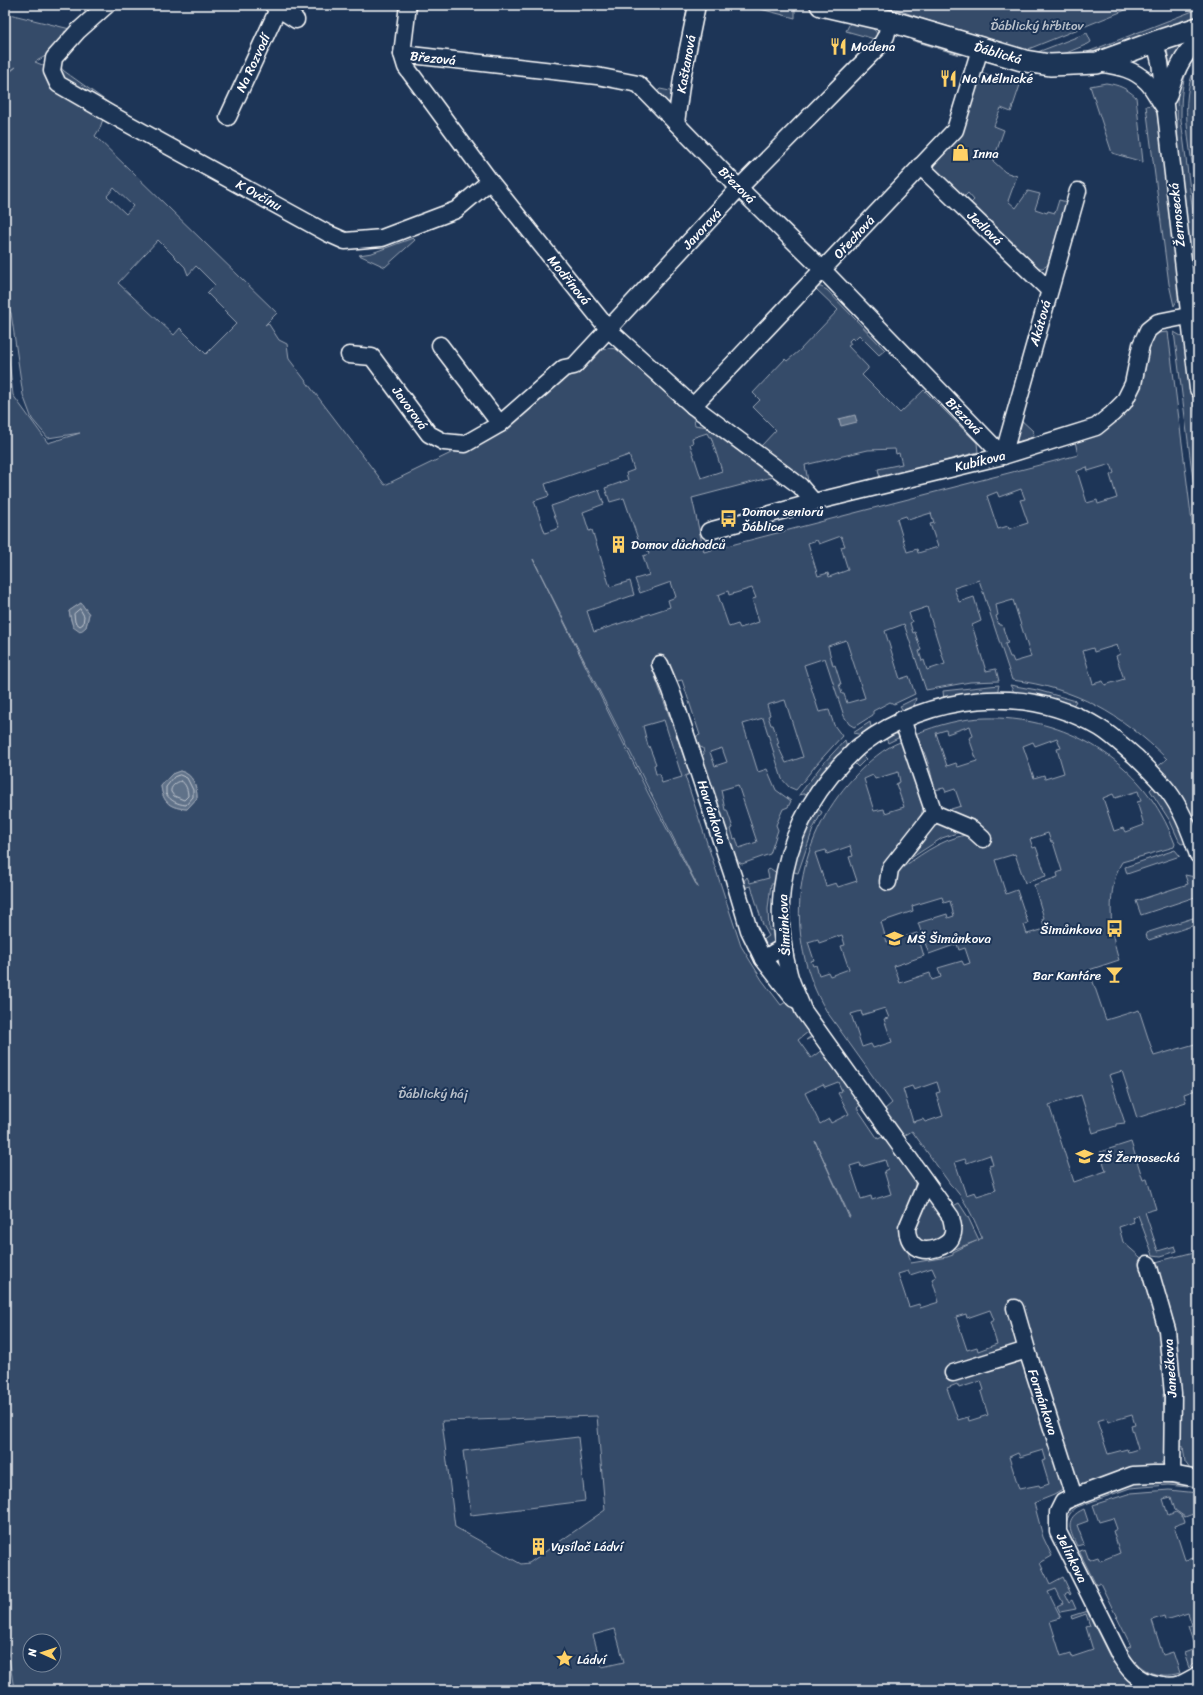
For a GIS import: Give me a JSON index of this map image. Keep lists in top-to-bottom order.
{
  "streets": {
    "main road": ["Ďáblická"],
    "street": [
      "Březová",
      "Na Rozvodí",
      "Kaštanová",
      "K Ovčínu",
      "Žernosecká",
      "Jedlová",
      "Javorová",
      "Ořechová",
      "Modřínová",
      "Akátová",
      "Kubíkova",
      "Havránkova",
      "Šimůnkova",
      "Janečkova",
      "Formánkova",
      "Jelínkova"
    ]
  },
  "crossings": [
    ["Ďáblická", "Žernosecká"],
    ["Ďáblická", "Javorová"],
    ["Ďáblická", "Ořechová"],
    ["Březová", "Kaštanová"],
    ["Březová", "Javorová"],
    ["Březová", "Ořechová"],
    ["Březová", "Modřínová"],
    ["Březová", "Akátová"],
    ["Březová", "Kubíkova"],
    ["K Ovčínu", "Modřínová"],
    ["Žernosecká", "Kubíkova"],
    ["Jedlová", "Ořechová"],
    ["Jedlová", "Akátová"],
    ["Javorová", "Modřínová"],
    ["Ořechová", "Modřínová"],
    ["Modřínová", "Kubíkova"],
    ["Akátová", "Kubíkova"],
    ["Havránkova", "Šimůnkova"],
    ["Janečkova", "Jelínkova"],
    ["Formánkova", "Jelínkova"]
  ],
  "parks": ["Ďáblický hřbitov", "Ďáblický háj"],
  "places": {
    "restaurant": ["Modena", "Na Mělnické"],
    "shop": ["Inna"],
    "bus stop": ["Domov seniorů Ďáblice", "Šimůnkova"],
    "building": ["Domov důchodců", "Vysílač Ládví"],
    "school or university": ["MŠ Šimůnkova", "ZŠ Žernosecká"],
    "bar": ["Bar Kantáre"],
    "place": ["Ládví"]
  },
  "north": "left"
}
